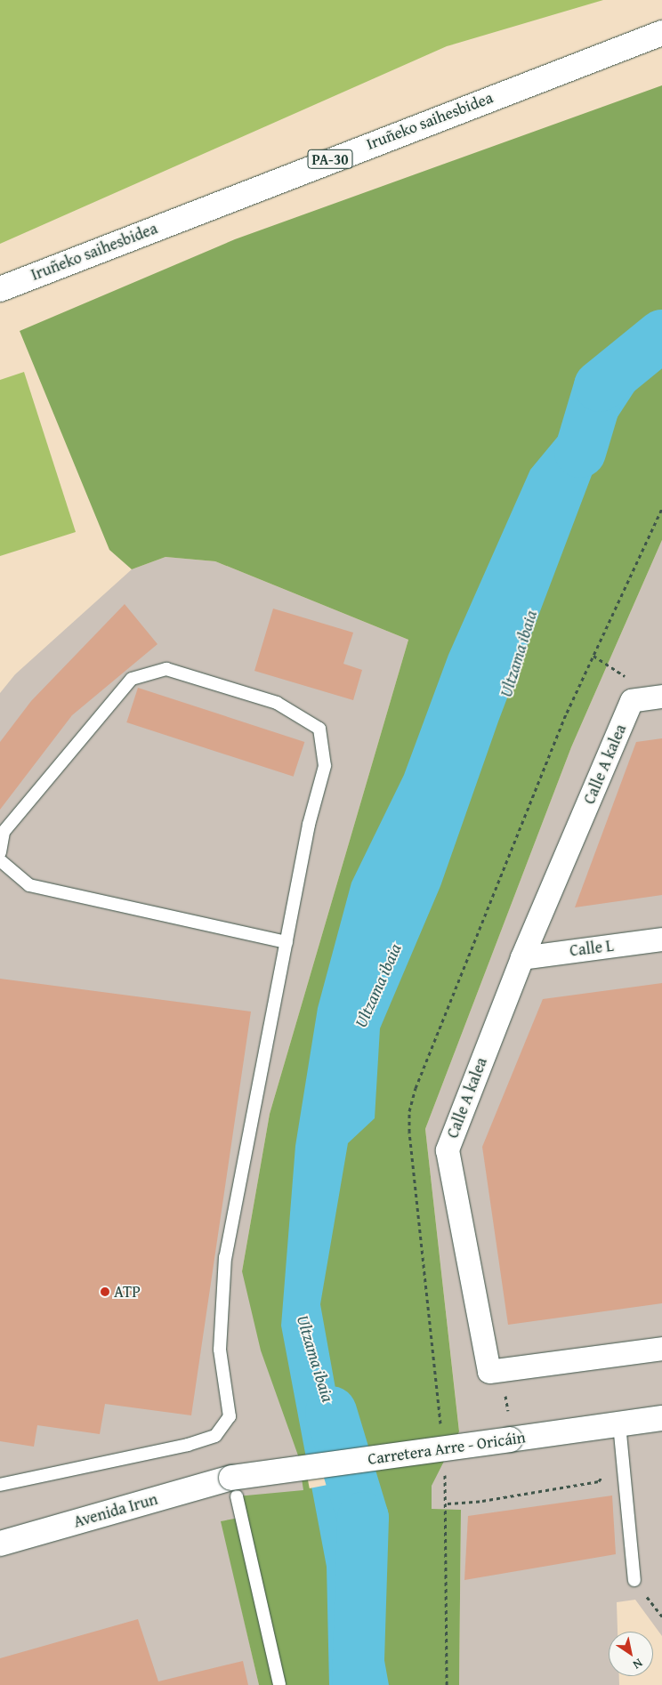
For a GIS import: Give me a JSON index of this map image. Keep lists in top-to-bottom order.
{
  "streets": {
    "main road": [
      "Iruñeko saihesbidea",
      "PA-30",
      "Carretera Arre - Oricáin",
      "Avenida Irun"
    ],
    "street": ["Calle A kalea", "Calle L"]
  },
  "crossings": [
    ["Calle A kalea", "Calle L"],
    ["Carretera Arre - Oricáin", "Avenida Irun"]
  ],
  "water": ["Ultzama ibaia"],
  "places": ["ATP"],
  "north": "bottom right"
}
